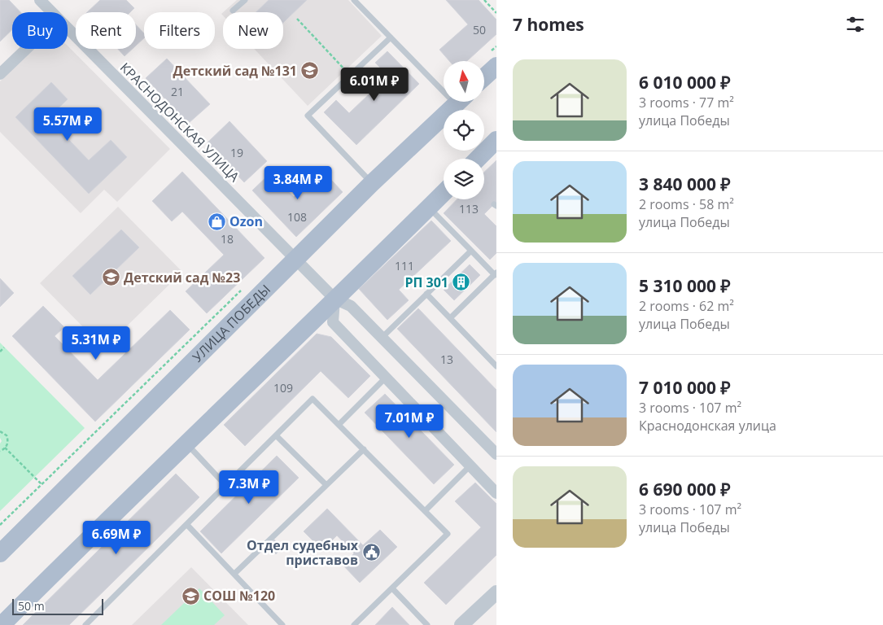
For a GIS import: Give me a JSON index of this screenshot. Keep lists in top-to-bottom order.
{
  "streets": {
    "main road": ["УЛИЦА ПОБЕДЫ"],
    "street": ["КРАСНОДОНСКАЯ УЛИЦА"]
  },
  "crossings": [
    ["КРАСНОДОНСКАЯ УЛИЦА", "УЛИЦА ПОБЕДЫ"]
  ],
  "places": {
    "school or university": ["Детский сад №131", "Детский сад №23", "СОШ №120"],
    "shop": ["Ozon"],
    "building": ["РП 301"],
    "public building": ["Отдел судебных приставов"]
  },
  "house_numbers": [
    "50",
    "21",
    "19",
    "113",
    "108",
    "18",
    "111",
    "13",
    "109"
  ],
  "scale_bar": "50 m",
  "north": "top",
  "page": {
    "heading": "7 homes",
    "chip": [
      "Buy",
      "Rent",
      "Filters",
      "New"
    ],
    "list": [
      {
        "name": "6 010 000 ₽",
        "note": "3 rooms · 77 m² · улица Победы"
      },
      {
        "name": "3 840 000 ₽",
        "note": "2 rooms · 58 m² · улица Победы"
      },
      {
        "name": "5 310 000 ₽",
        "note": "2 rooms · 62 m² · улица Победы"
      },
      {
        "name": "7 010 000 ₽",
        "note": "3 rooms · 107 m² · Краснодонская улица"
      },
      {
        "name": "6 690 000 ₽",
        "note": "3 rooms · 107 m² · улица Победы"
      }
    ],
    "price": [
      "6.01M ₽",
      "5.57M ₽",
      "3.84M ₽",
      "5.31M ₽",
      "7.01M ₽",
      "7.3M ₽",
      "6.69M ₽"
    ],
    "scale": "50 m"
  }
}
